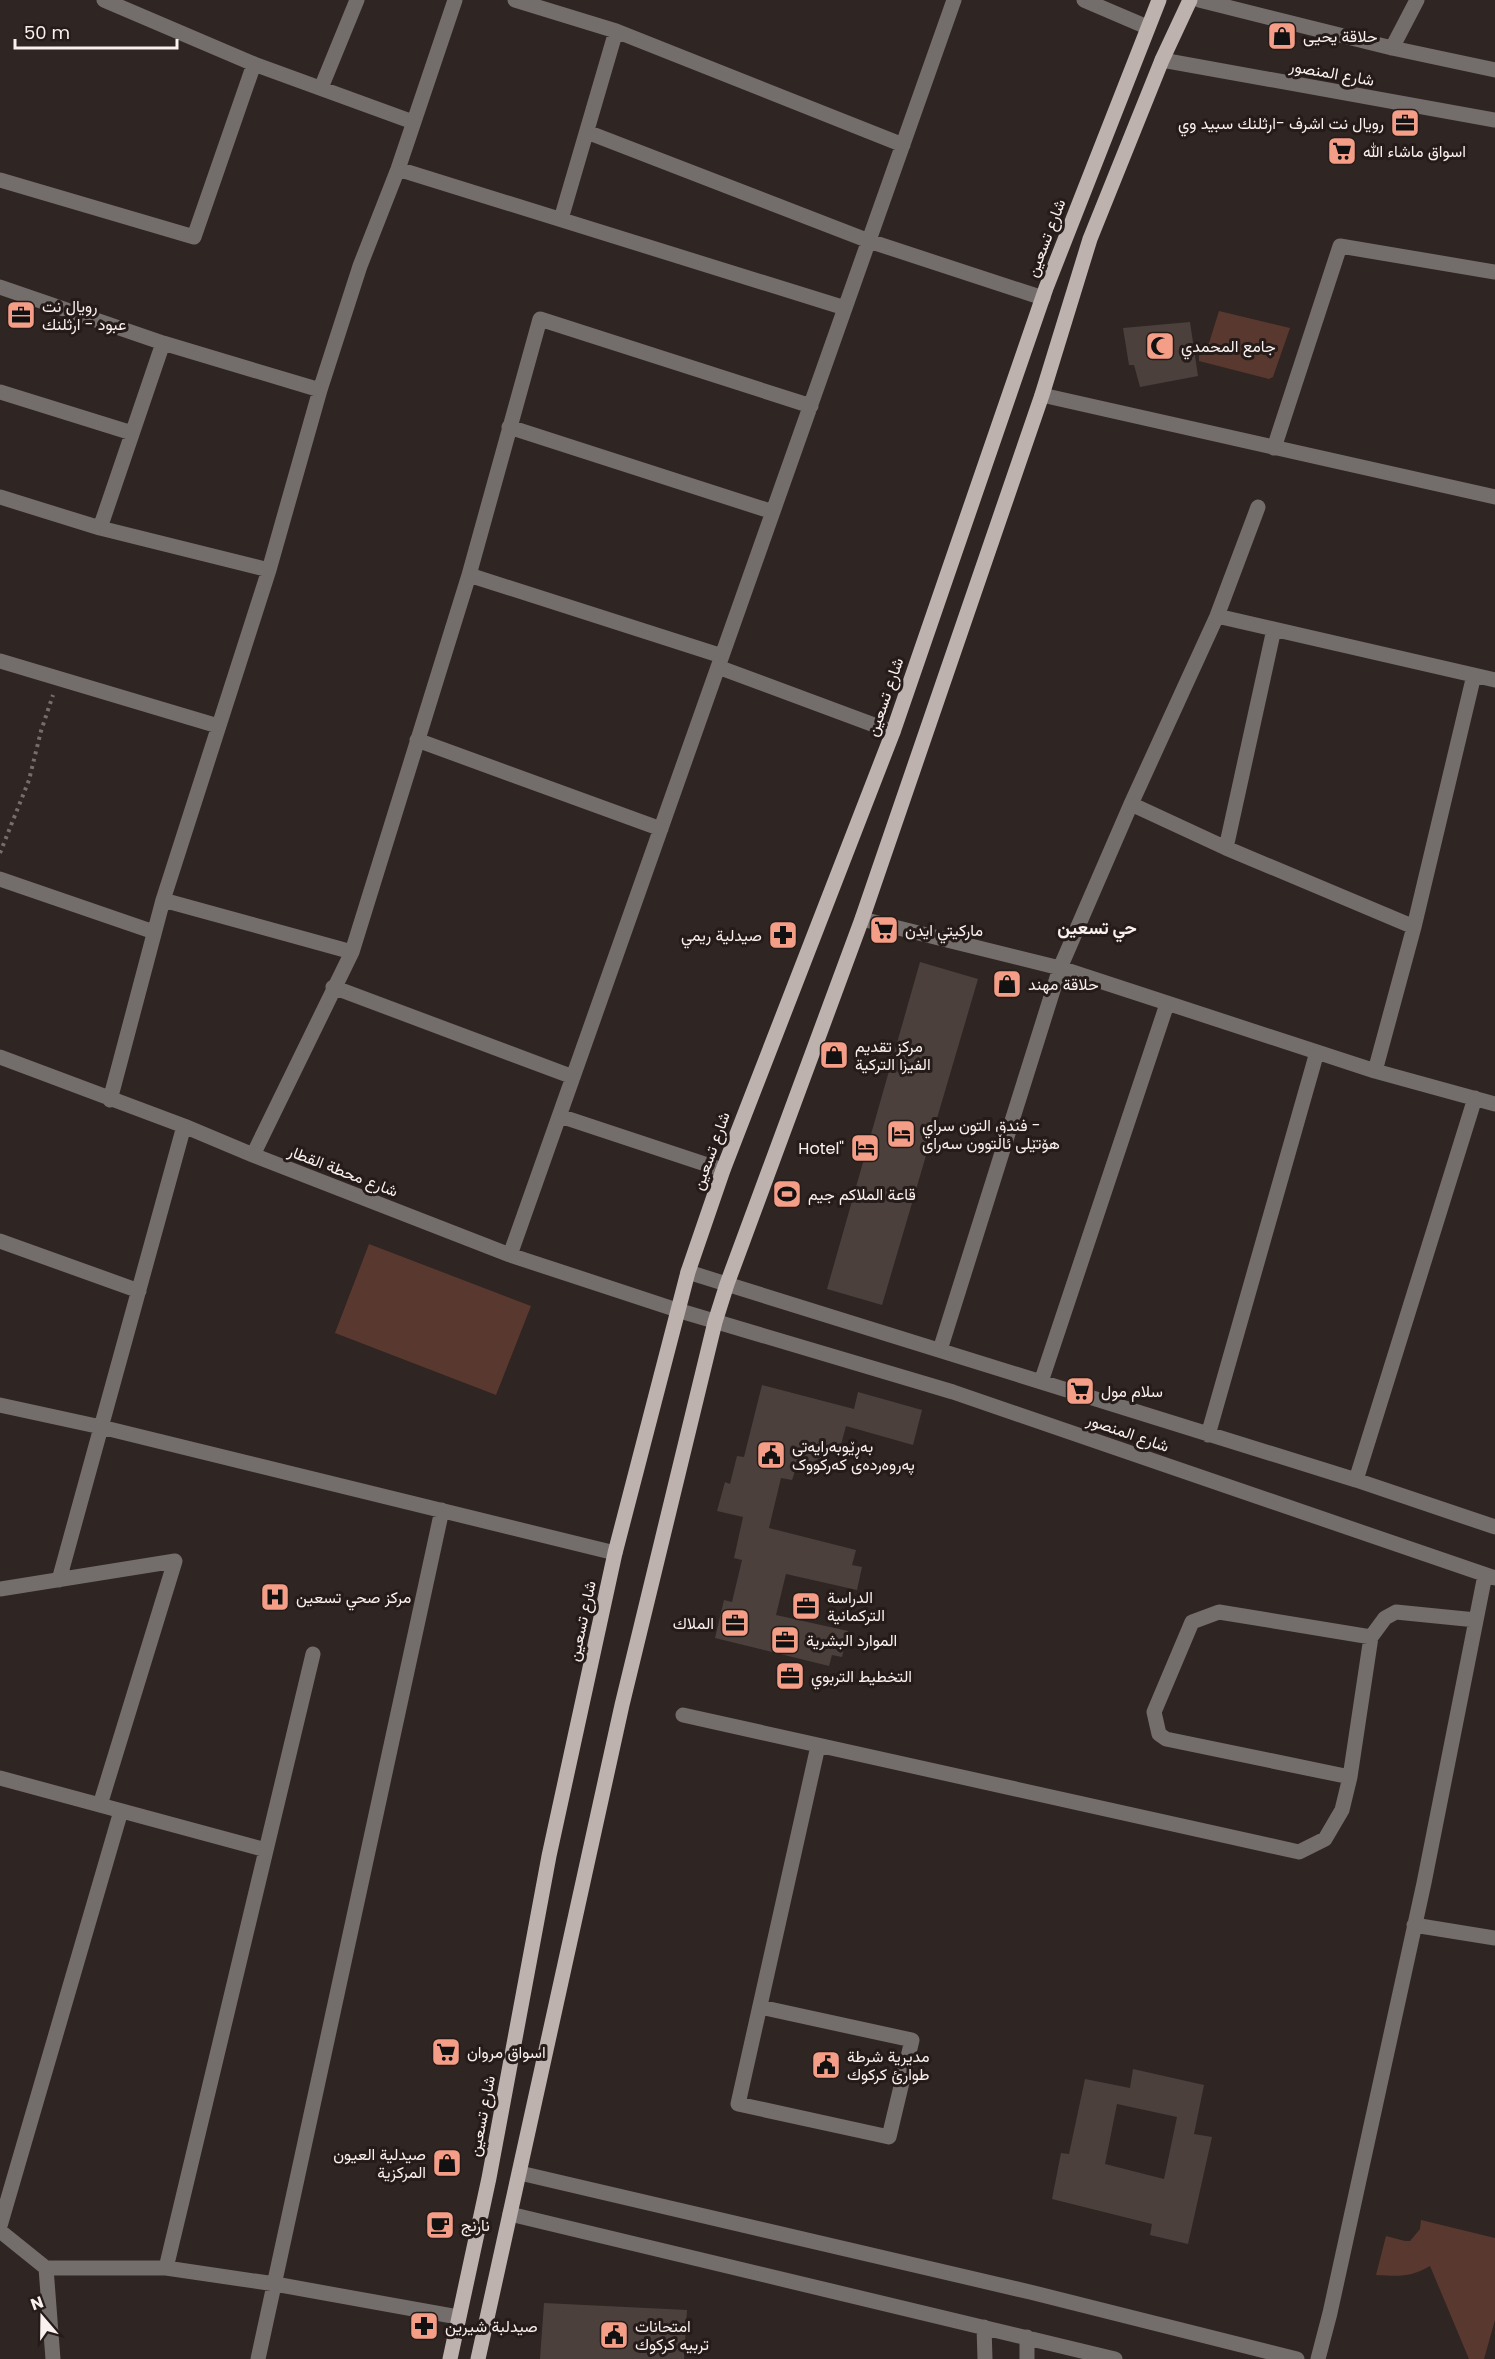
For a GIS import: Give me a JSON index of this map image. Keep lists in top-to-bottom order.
{
  "streets": {
    "main road": ["شارع تسعين"],
    "street": ["شارع المنصور", "شارع محطة القطار"]
  },
  "crossings": [
    ["شارع المنصور", "شارع تسعين"],
    ["شارع المنصور", "شارع محطة القطار"],
    ["شارع تسعين", "شارع محطة القطار"]
  ],
  "districts": ["حي تسعين"],
  "places": {
    "shop": [
      "حلاقة يحيى",
      "حلاقة مهند",
      "مركز تقديم الفيزا التركية",
      "صيدلية العيون المركزية"
    ],
    "office": [
      "رويال نت اشرف -ارثلنك سبيد وي",
      "رويال نت عبود - ارثلنك",
      "الدراسة التركمانية",
      "الملاك",
      "الموارد البشرية",
      "التخطيط التربوي"
    ],
    "supermarket": [
      "اسواق ماشاء الله",
      "ماركيتي ايدن",
      "سلام مول",
      "اسواق مروان"
    ],
    "mosque": ["جامع المحمدي"],
    "pharmacy": ["صيدلية ريمي", "صيدلبة شيرين"],
    "hotel": ["فندق التون سراي - هۆتێلی ئاڵتوون سەرای", "Hotel\""],
    "sports": ["قاعة الملاكم جيم"],
    "public building": ["بەڕێوبەرایەتی پەروەردەی کەرکووک", "مديرية شرطة طوارئ كركوك", "امتحانات تربيه كركوك"],
    "hospital": ["مركز صحي تسعين"],
    "cafe": ["نارنج"]
  },
  "scale_bar": "50 m",
  "north": "top"
}
